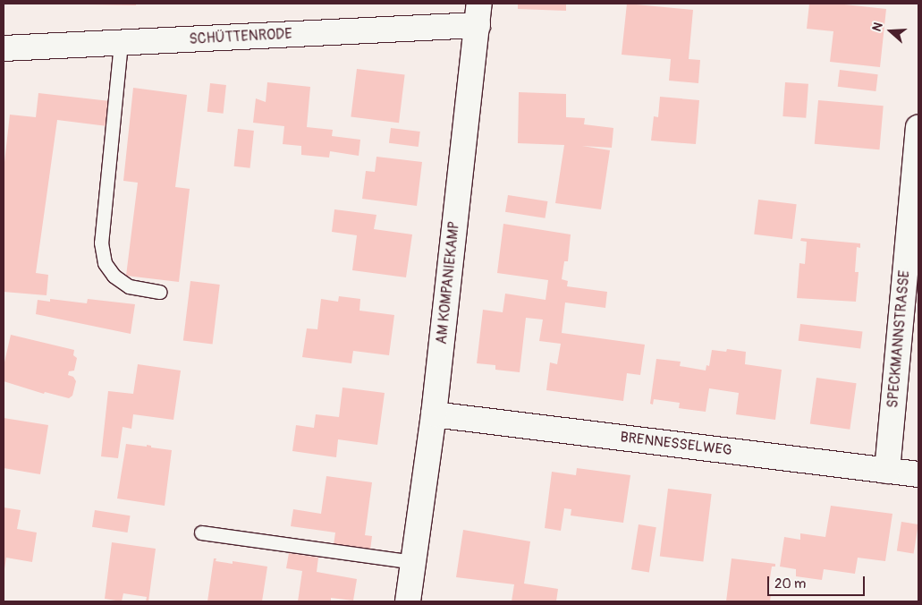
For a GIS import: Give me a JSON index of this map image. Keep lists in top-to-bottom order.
{
  "streets": {
    "street": [
      "SCHÜTTENRODE",
      "AM KOMPANIEKAMP",
      "SPECKMANNSTRASSE",
      "BRENNESSELWEG"
    ]
  },
  "crossings": [
    ["SCHÜTTENRODE", "AM KOMPANIEKAMP"],
    ["AM KOMPANIEKAMP", "BRENNESSELWEG"],
    ["SPECKMANNSTRASSE", "BRENNESSELWEG"]
  ],
  "scale_bar": "20 m",
  "north": "left"
}
